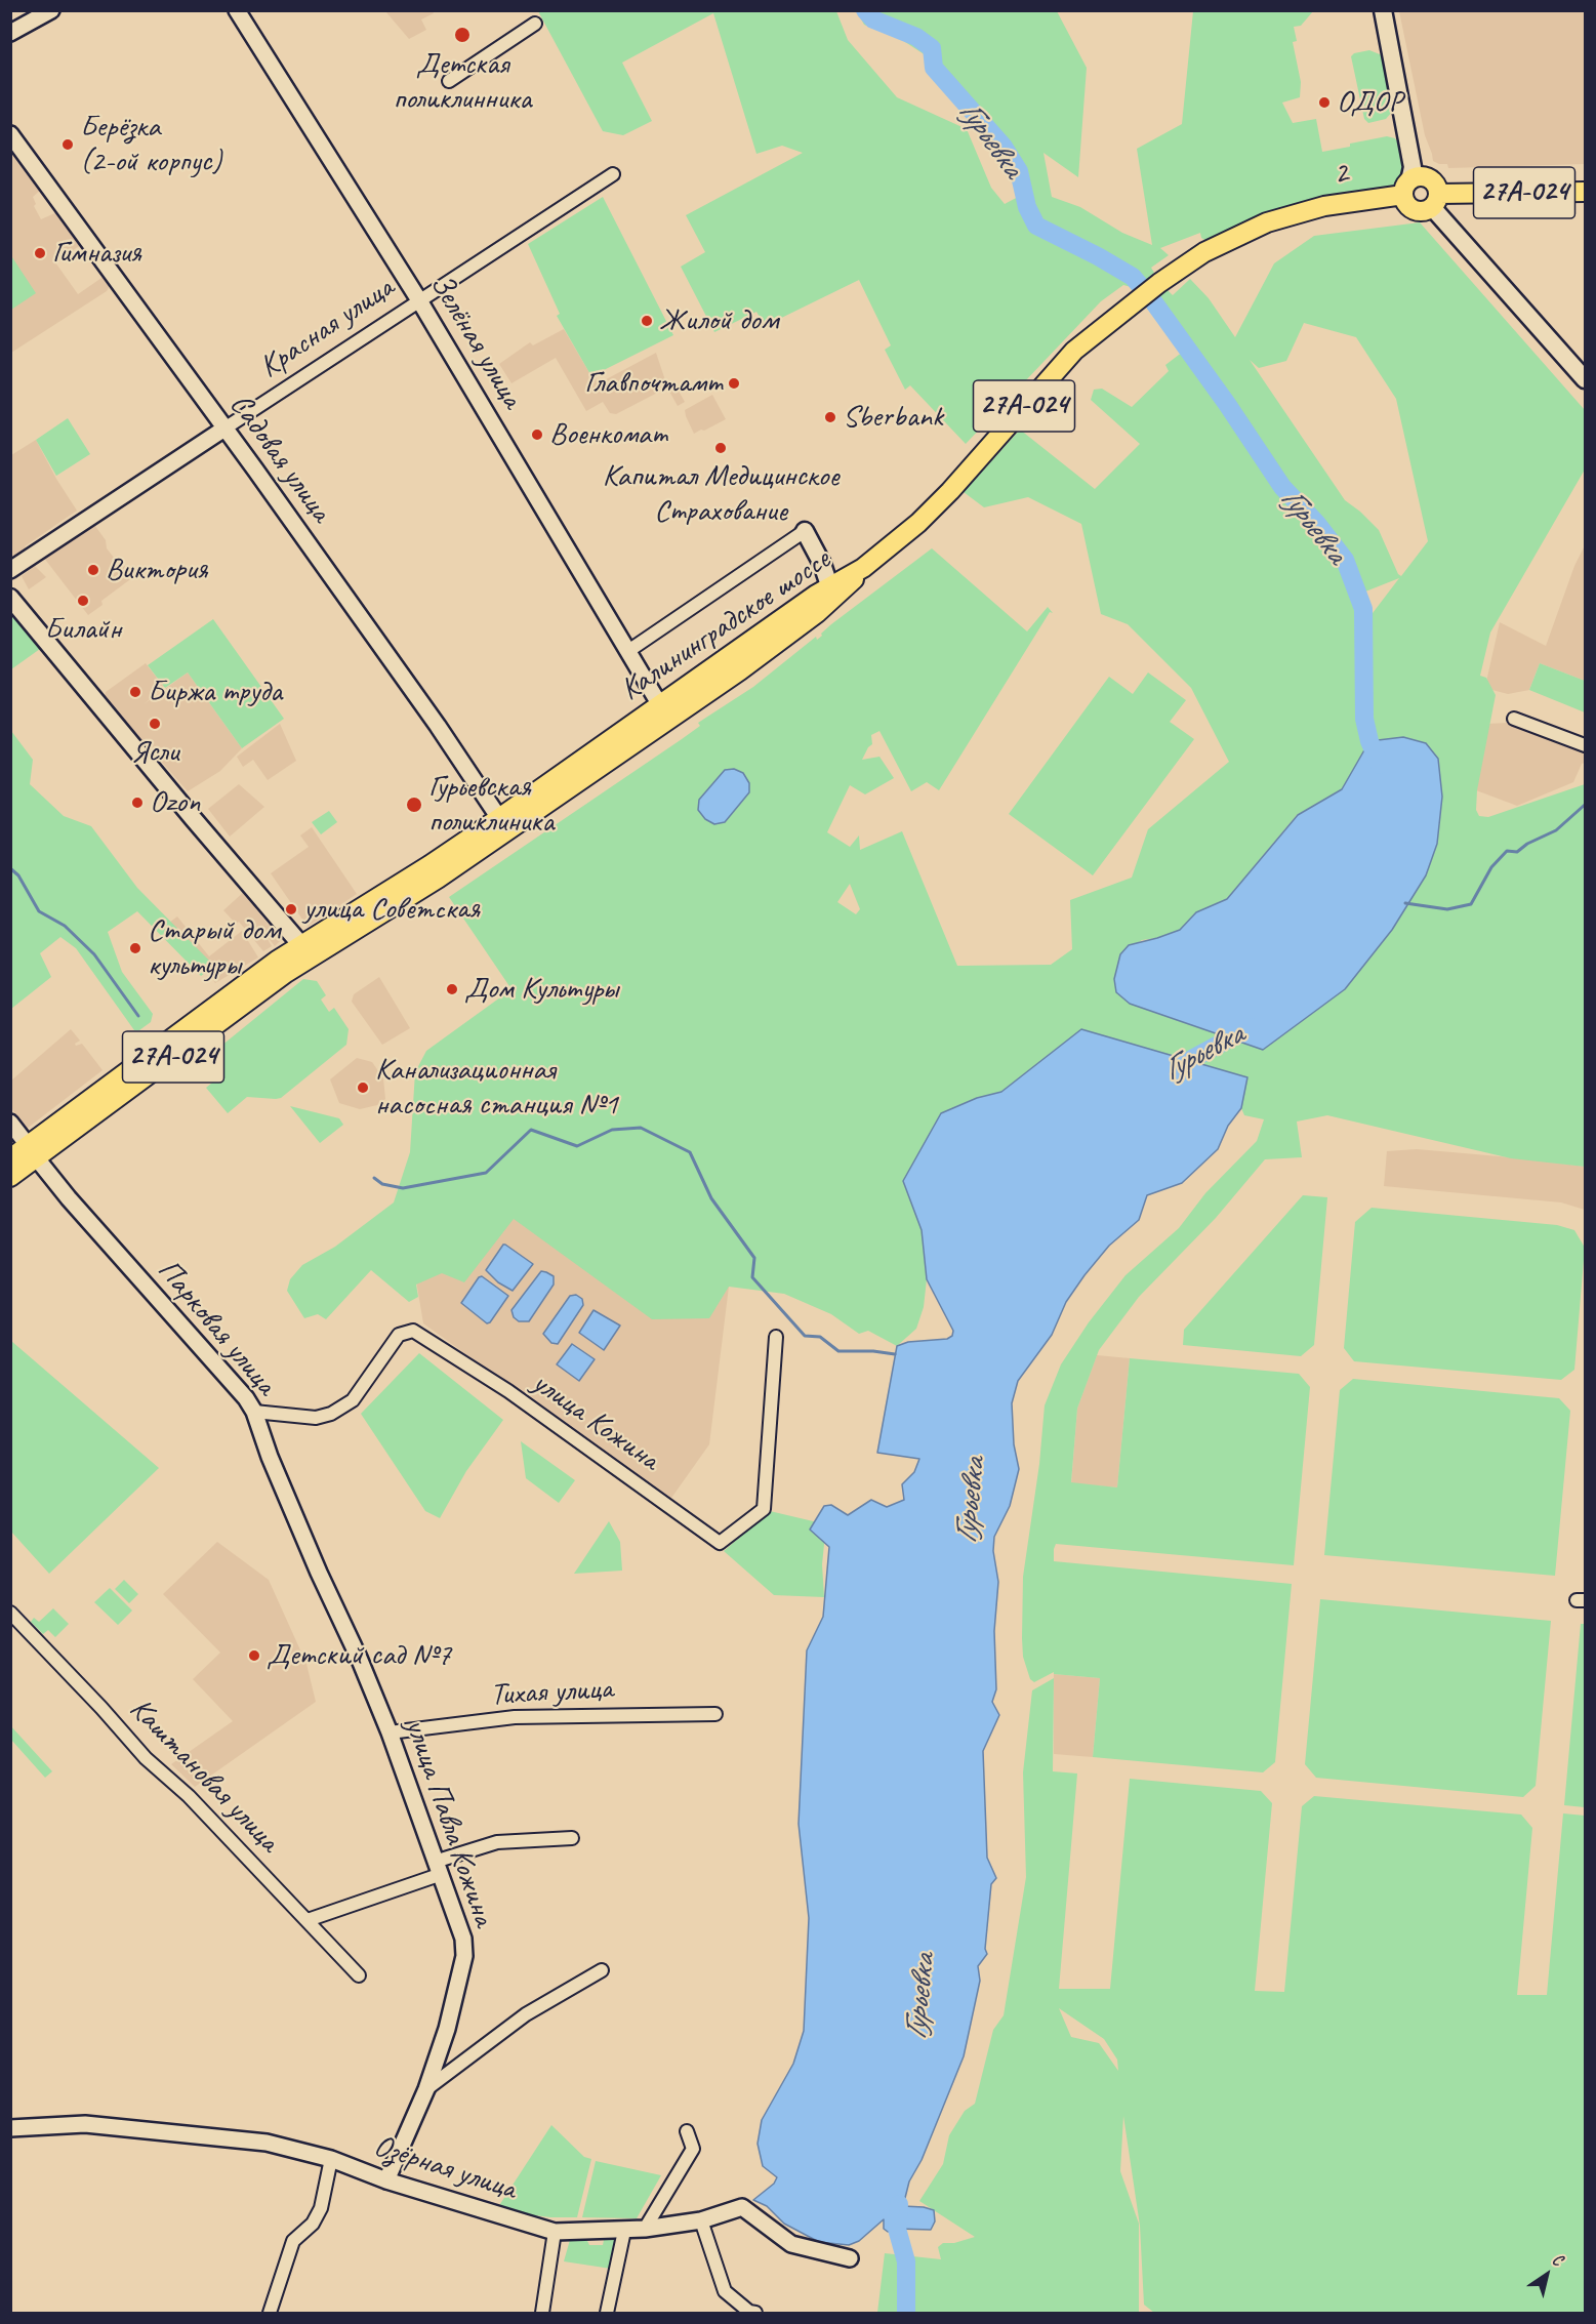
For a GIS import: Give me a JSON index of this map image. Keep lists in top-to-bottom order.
{
  "streets": {
    "main road": ["2", "27А-024", "Калининградское шоссе"],
    "street": [
      "Красная улица",
      "Зелёная улица",
      "Садовая улица",
      "Парковая улица",
      "улица Кожина",
      "Тихая улица",
      "Каштановая улица",
      "улица Павла Кожина",
      "Озёрная улица"
    ]
  },
  "crossings": [
    ["2", "27А-024"],
    ["2", "Калининградское шоссе"],
    ["27А-024", "Калининградское шоссе"],
    ["27А-024", "Парковая улица"],
    ["Красная улица", "Зелёная улица"],
    ["Красная улица", "Садовая улица"],
    ["Зелёная улица", "Калининградское шоссе"],
    ["Садовая улица", "Калининградское шоссе"],
    ["Парковая улица", "улица Кожина"],
    ["Парковая улица", "улица Павла Кожина"],
    ["Тихая улица", "улица Павла Кожина"],
    ["улица Павла Кожина", "Озёрная улица"]
  ],
  "water": ["Гурьевка"],
  "places": [
    "Детская поликлинника",
    "ОДОР",
    "Берёзка (2-ой корпус)",
    "Гимназия",
    "Жилой дом",
    "Главпочтамт",
    "Sberbank",
    "Военкомат",
    "Капитал Медицинское Страхование",
    "Виктория",
    "Билайн",
    "Биржа труда",
    "Ясли",
    "Ozon",
    "Гурьевская поликлиника",
    "улица Советская",
    "Старый дом культуры",
    "Дом Культуры",
    "Канализационная насосная станция №1",
    "Детский сад №7"
  ],
  "north": "top right"
}
